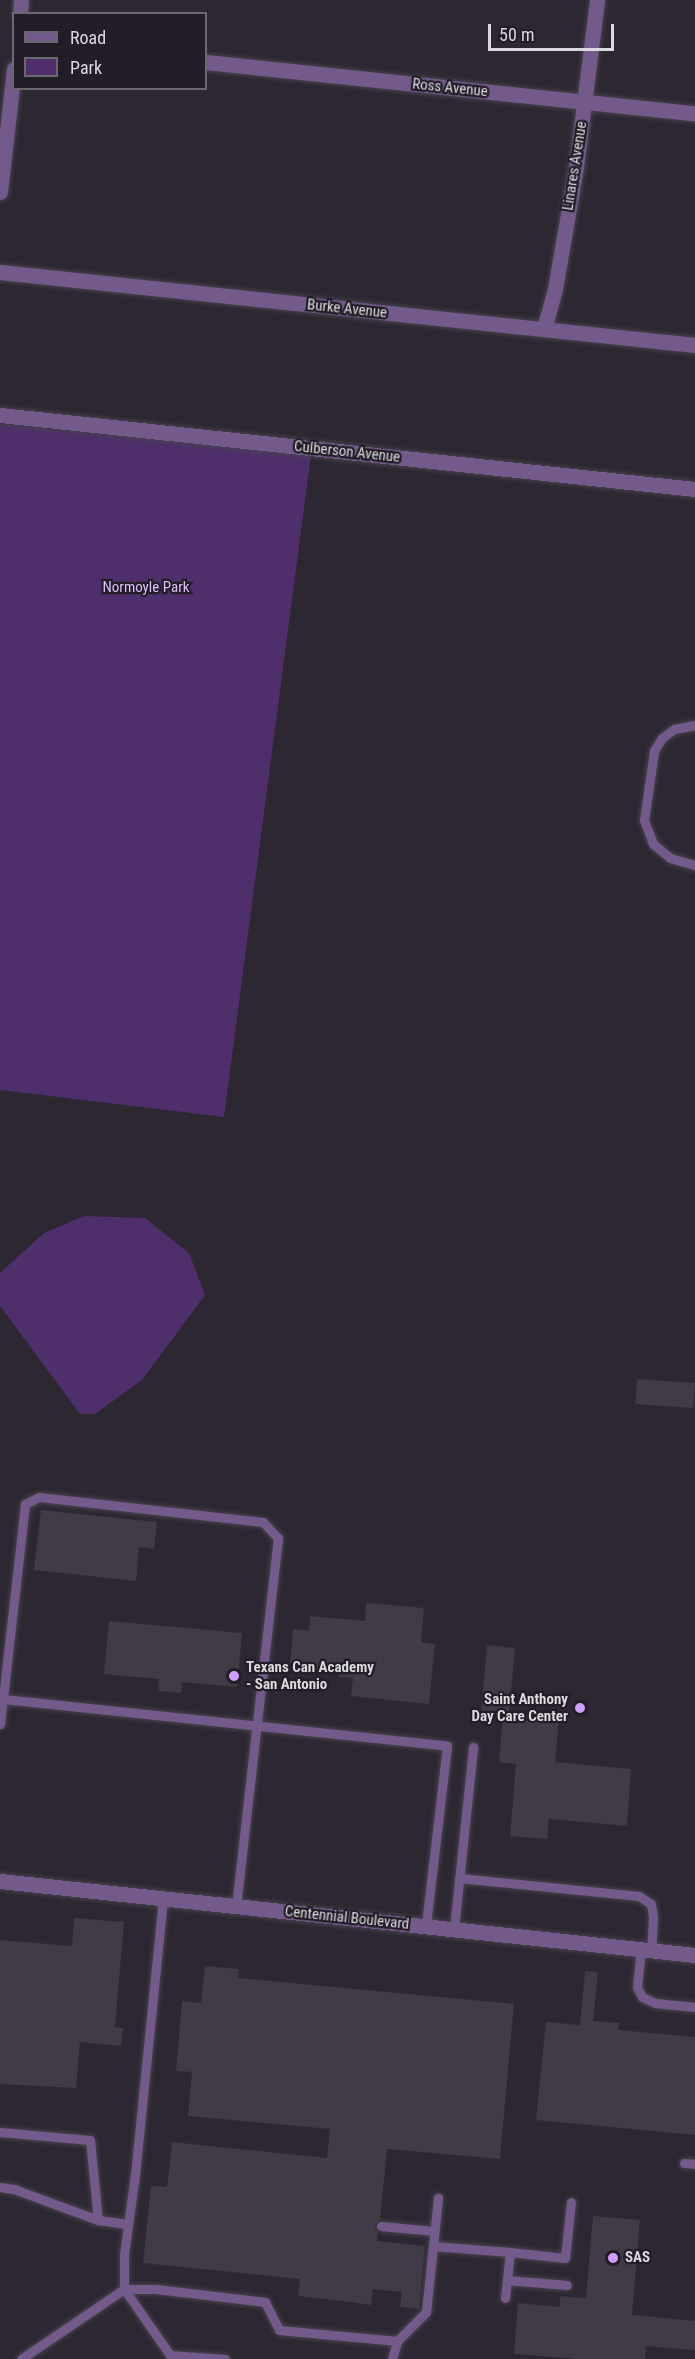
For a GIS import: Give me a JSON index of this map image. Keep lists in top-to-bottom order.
{
  "streets": {
    "street": [
      "Ross Avenue",
      "Linares Avenue",
      "Burke Avenue",
      "Culberson Avenue",
      "Centennial Boulevard"
    ]
  },
  "crossings": [
    ["Ross Avenue", "Linares Avenue"],
    ["Linares Avenue", "Burke Avenue"]
  ],
  "parks": ["Normoyle Park"],
  "places": ["Texans Can Academy - San Antonio", "Saint Anthony Day Care Center", "SAS"],
  "legend": ["Road", "Park"],
  "scale_bar": "50 m"
}
